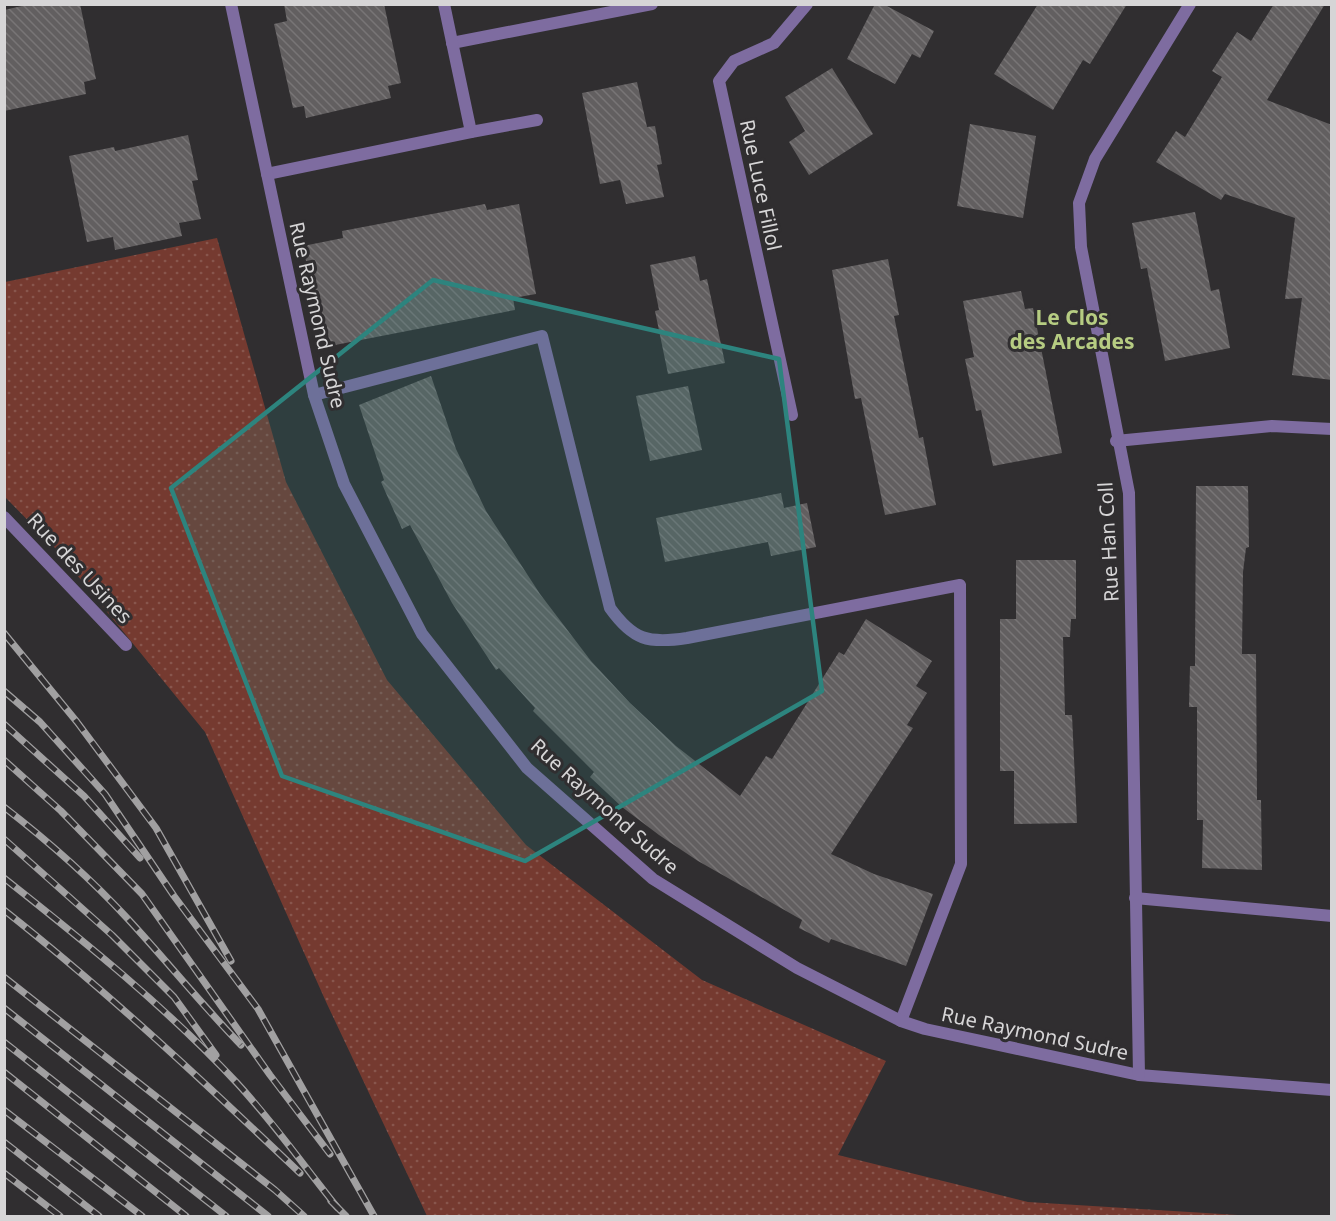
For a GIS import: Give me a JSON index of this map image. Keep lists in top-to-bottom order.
{
  "streets": {
    "street": [
      "Rue Luce Fillol",
      "Rue Raymond Sudre",
      "Rue Han Coll",
      "Rue des Usines"
    ]
  },
  "crossings": [
    ["Rue Raymond Sudre", "Rue Han Coll"]
  ],
  "districts": ["Le Clos des Arcades"]
}
